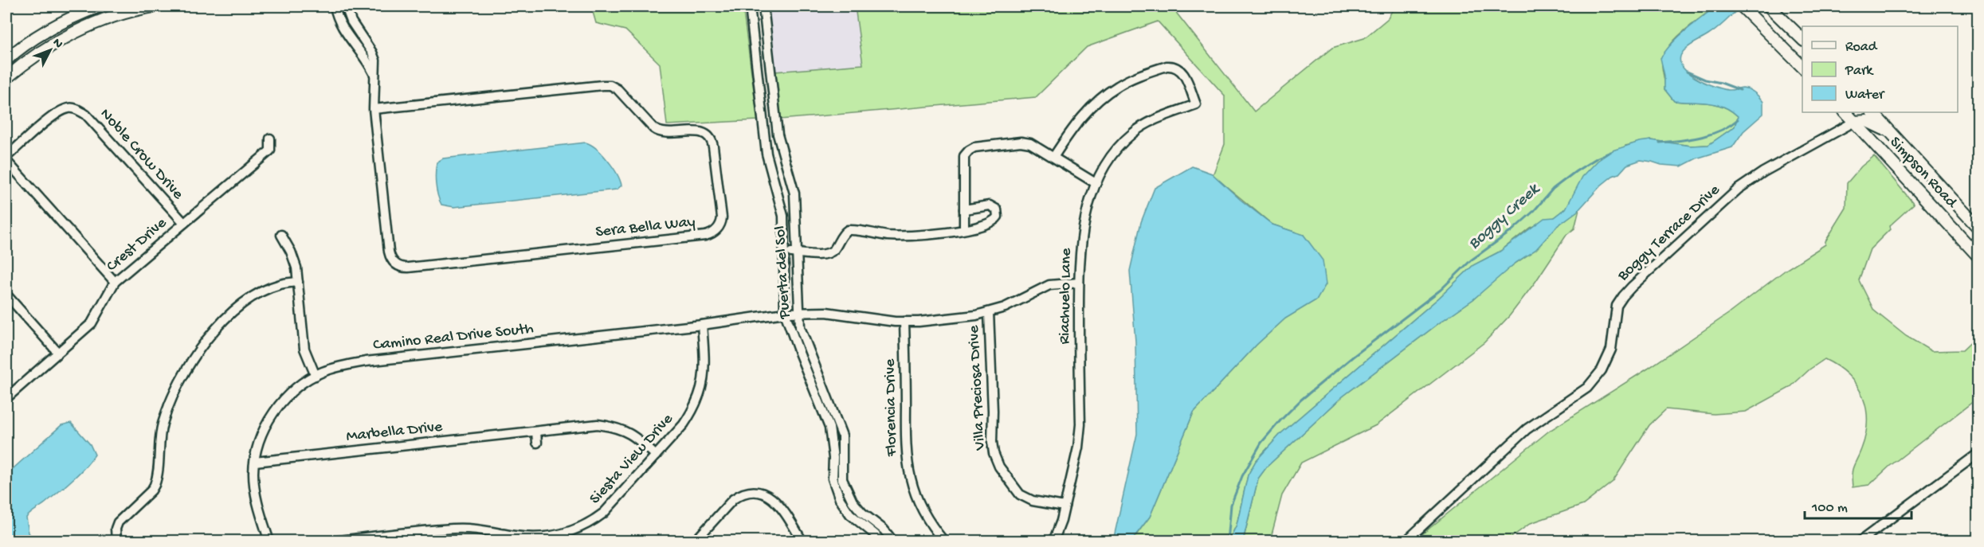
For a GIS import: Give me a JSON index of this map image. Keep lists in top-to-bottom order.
{
  "streets": {
    "main road": ["Simpson Road"],
    "street": [
      "Noble Crow Drive",
      "Sera Bella Way",
      "Boggy Terrace Drive",
      "Crest Drive",
      "Puerta del Sol",
      "Riachuelo Lane",
      "Camino Real Drive South",
      "Villa Preciosa Drive",
      "Florencia Drive",
      "Marbella Drive",
      "Siesta View Drive"
    ]
  },
  "crossings": [
    ["Noble Crow Drive", "Crest Drive"],
    ["Simpson Road", "Boggy Terrace Drive"],
    ["Puerta del Sol", "Camino Real Drive South"],
    ["Riachuelo Lane", "Camino Real Drive South"],
    ["Riachuelo Lane", "Villa Preciosa Drive"],
    ["Camino Real Drive South", "Villa Preciosa Drive"],
    ["Camino Real Drive South", "Florencia Drive"],
    ["Camino Real Drive South", "Marbella Drive"],
    ["Camino Real Drive South", "Siesta View Drive"],
    ["Marbella Drive", "Siesta View Drive"]
  ],
  "water": ["Boggy Creek"],
  "legend": ["Road", "Park", "Water"],
  "scale_bar": "100 m",
  "north": "top right"
}
